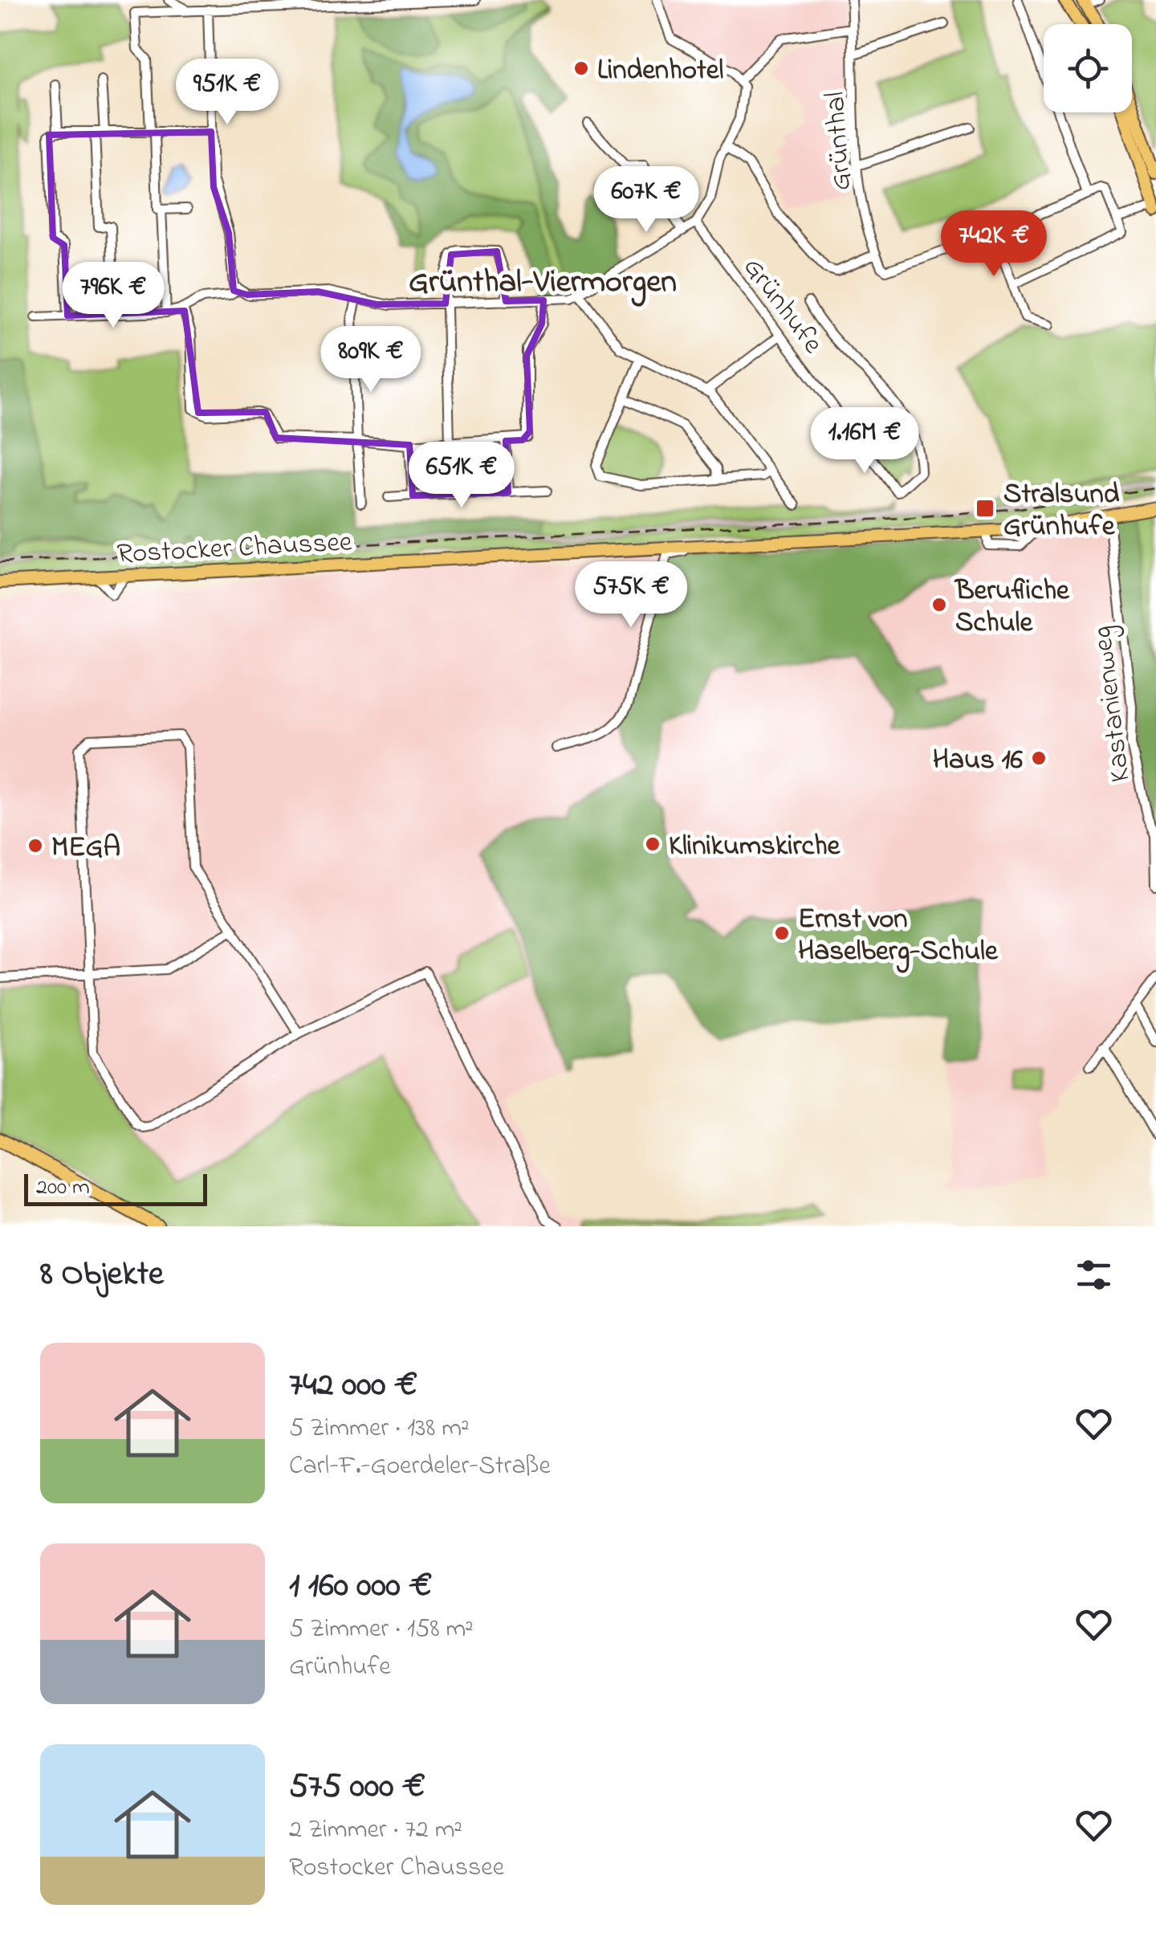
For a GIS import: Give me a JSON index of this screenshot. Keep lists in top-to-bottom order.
{
  "streets": {
    "main road": ["Rostocker Chaussee"],
    "street": ["Grünthal", "Grünhufe", "Kastanienweg"]
  },
  "crossings": [
    ["Grünthal", "Grünhufe"],
    ["Rostocker Chaussee", "Kastanienweg"]
  ],
  "districts": ["Grünthal-Viermorgen"],
  "places": {
    "other": [
      "Lindenhotel",
      "Berufliche Schule",
      "Haus 16",
      "Klinikumskirche",
      "MEGA",
      "Ernst von Haselberg-Schule"
    ],
    "transit": ["Stralsund Grünhufe"]
  },
  "scale_bar": "200 m",
  "page": {
    "price": [
      "951K €",
      "607K €",
      "742K €",
      "796K €",
      "809K €",
      "1.16M €",
      "651K €",
      "575K €"
    ],
    "scale": "200 m",
    "heading": "8 Objekte",
    "list": [
      {
        "name": "742 000 €",
        "note": "5 Zimmer · 138 m² · Carl-F.-Goerdeler-Straße"
      },
      {
        "name": "1 160 000 €",
        "note": "5 Zimmer · 158 m² · Grünhufe"
      },
      {
        "name": "575 000 €",
        "note": "2 Zimmer · 72 m² · Rostocker Chaussee"
      }
    ]
  }
}
